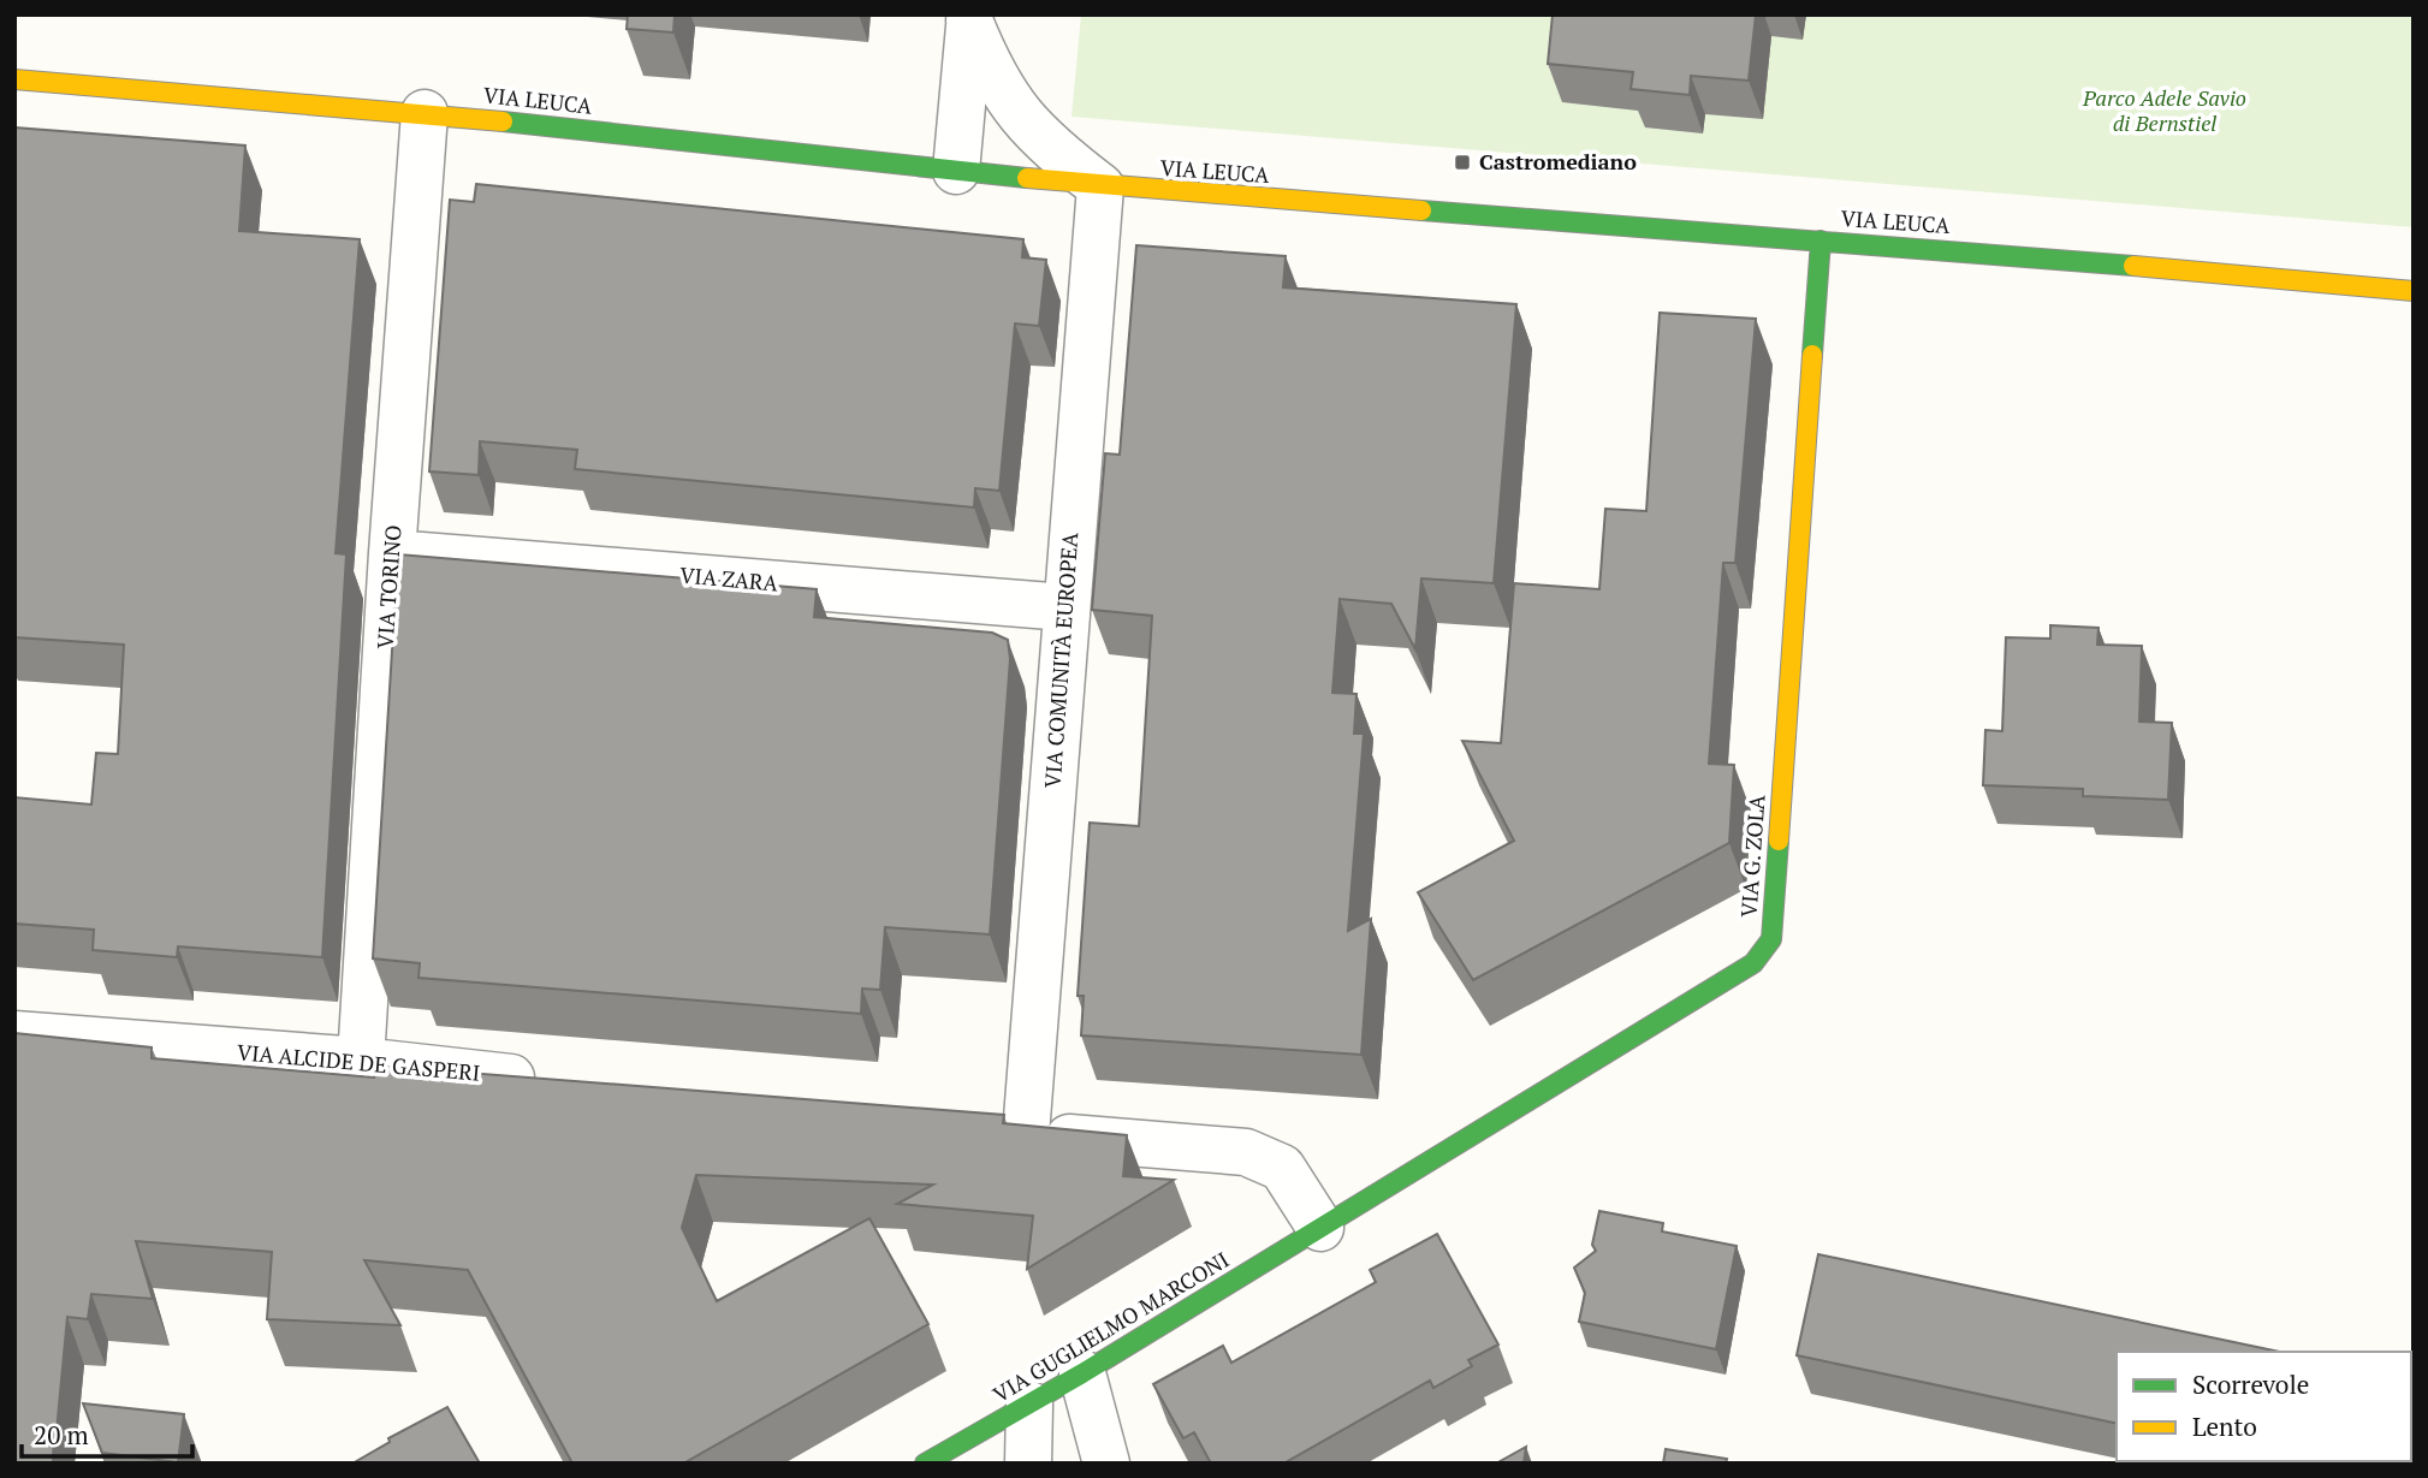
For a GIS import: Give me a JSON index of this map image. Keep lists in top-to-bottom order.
{
  "streets": {
    "main road": ["VIA LEUCA", "VIA G. ZOLA", "VIA GUGLIELMO MARCONI"],
    "street": [
      "VIA ZARA",
      "VIA TORINO",
      "VIA COMUNITÀ EUROPEA",
      "VIA ALCIDE DE GASPERI"
    ]
  },
  "crossings": [
    ["VIA LEUCA", "VIA TORINO"],
    ["VIA LEUCA", "VIA COMUNITÀ EUROPEA"],
    ["VIA LEUCA", "VIA G. ZOLA"],
    ["VIA ZARA", "VIA TORINO"],
    ["VIA ZARA", "VIA COMUNITÀ EUROPEA"],
    ["VIA TORINO", "VIA ALCIDE DE GASPERI"],
    ["VIA G. ZOLA", "VIA GUGLIELMO MARCONI"]
  ],
  "parks": ["Parco Adele Savio di Bernstiel"],
  "places": {
    "transit": ["Castromediano"]
  },
  "legend": ["Scorrevole", "Lento"],
  "scale_bar": "20 m"
}
